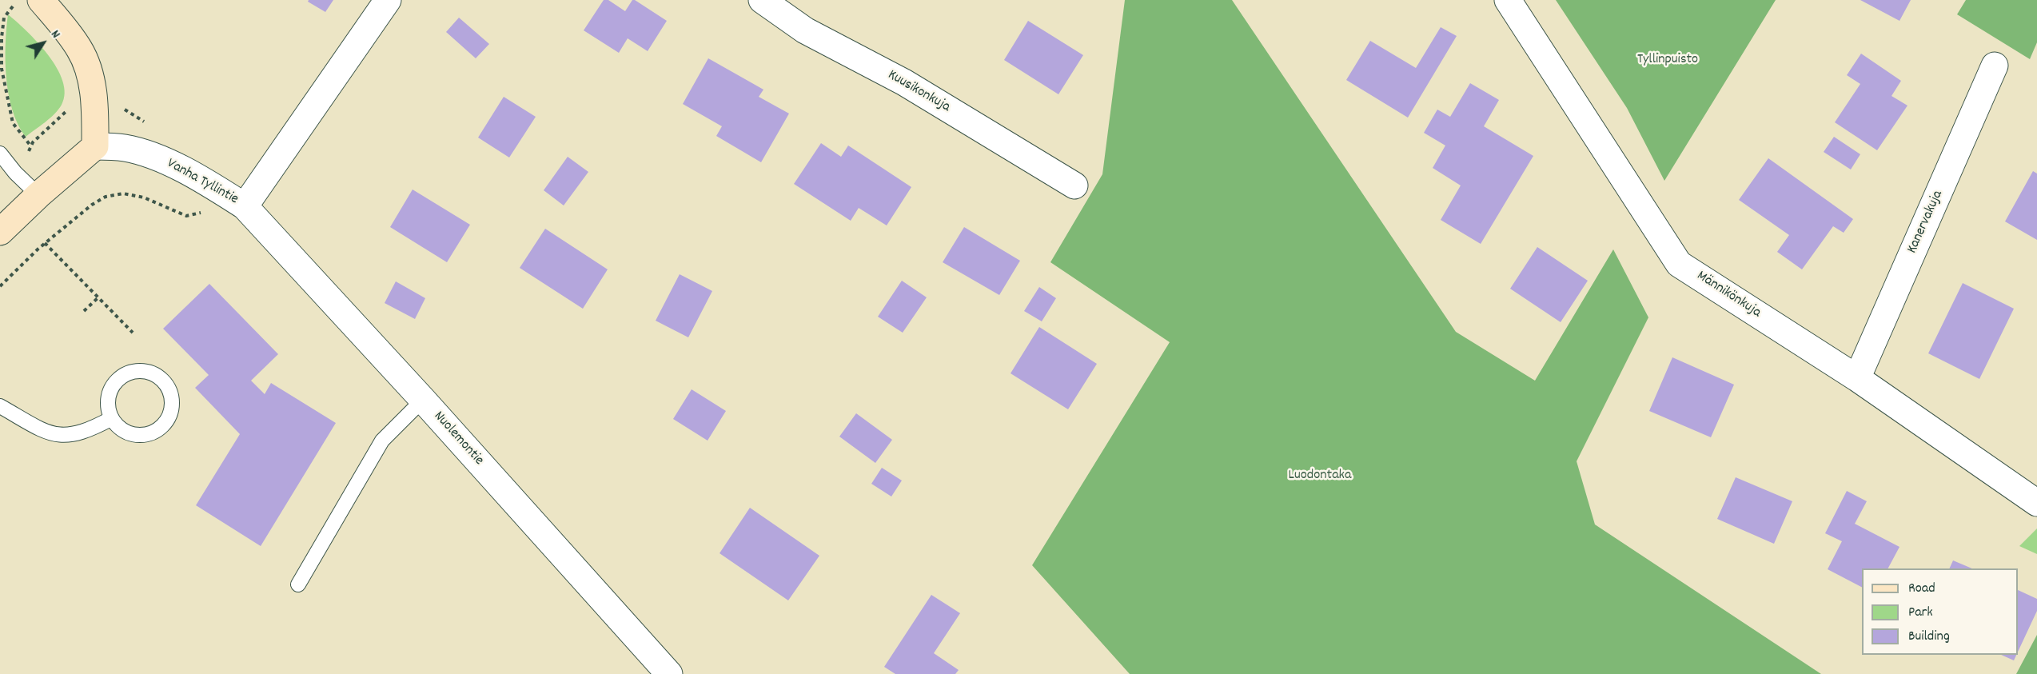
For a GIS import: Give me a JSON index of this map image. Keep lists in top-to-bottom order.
{
  "streets": {
    "street": [
      "Kuusikonkuja",
      "Vanha Tyllintie",
      "Kanervakuja",
      "Männikönkuja",
      "Nuolemontie"
    ]
  },
  "crossings": [
    ["Vanha Tyllintie", "Nuolemontie"],
    ["Kanervakuja", "Männikönkuja"]
  ],
  "parks": ["Tyllinpuisto", "Luodontaka"],
  "legend": ["Road", "Park", "Building"],
  "north": "top right"
}
